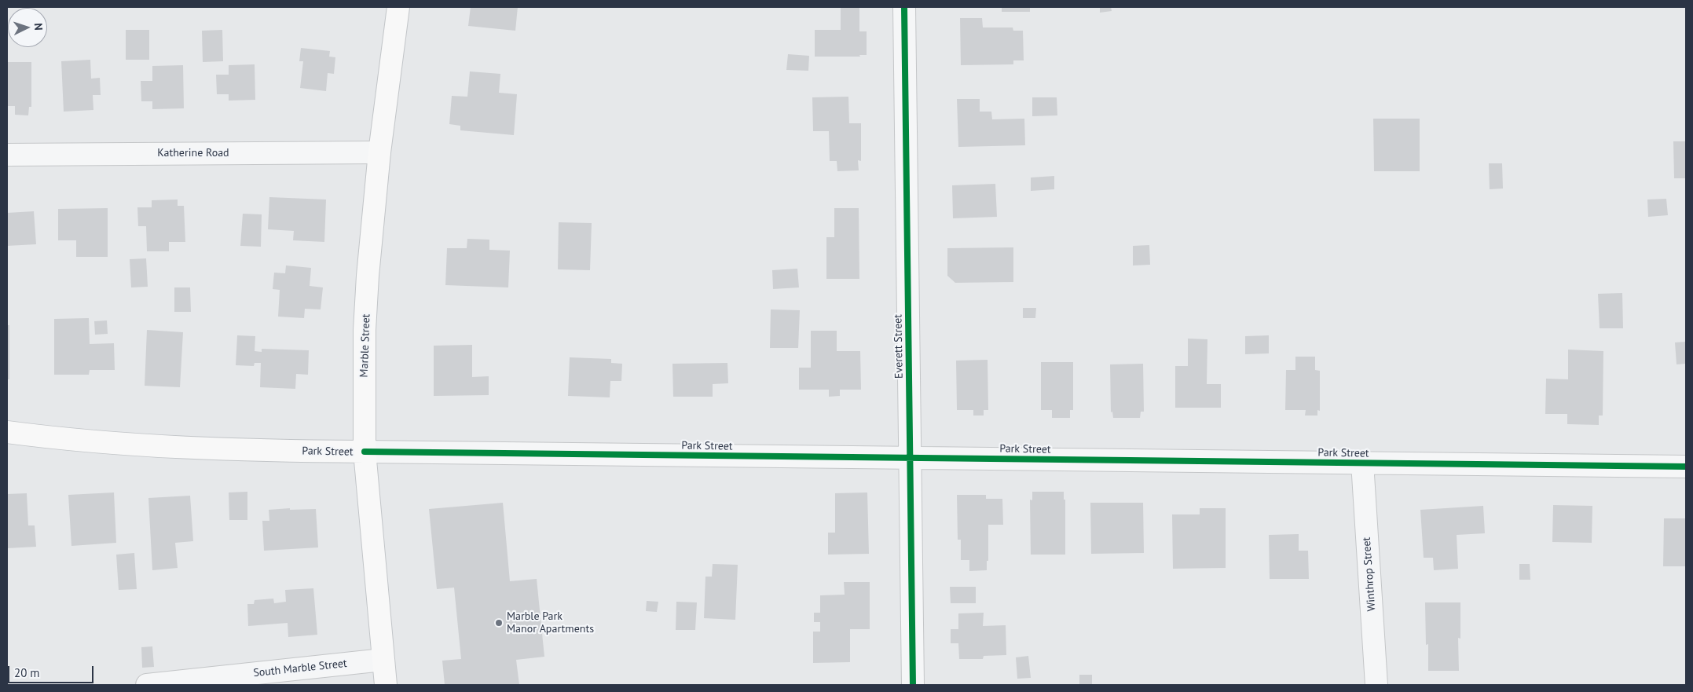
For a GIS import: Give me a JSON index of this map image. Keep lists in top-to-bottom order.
{
  "streets": {
    "main road": ["Marble Street", "Park Street"],
    "street": [
      "Katherine Road",
      "Everett Street",
      "Winthrop Street",
      "South Marble Street"
    ]
  },
  "crossings": [
    ["Katherine Road", "Marble Street"],
    ["Marble Street", "Park Street"],
    ["Marble Street", "South Marble Street"],
    ["Everett Street", "Park Street"],
    ["Park Street", "Winthrop Street"]
  ],
  "places": ["Marble Park Manor Apartments"],
  "scale_bar": "20 m",
  "north": "right"
}
